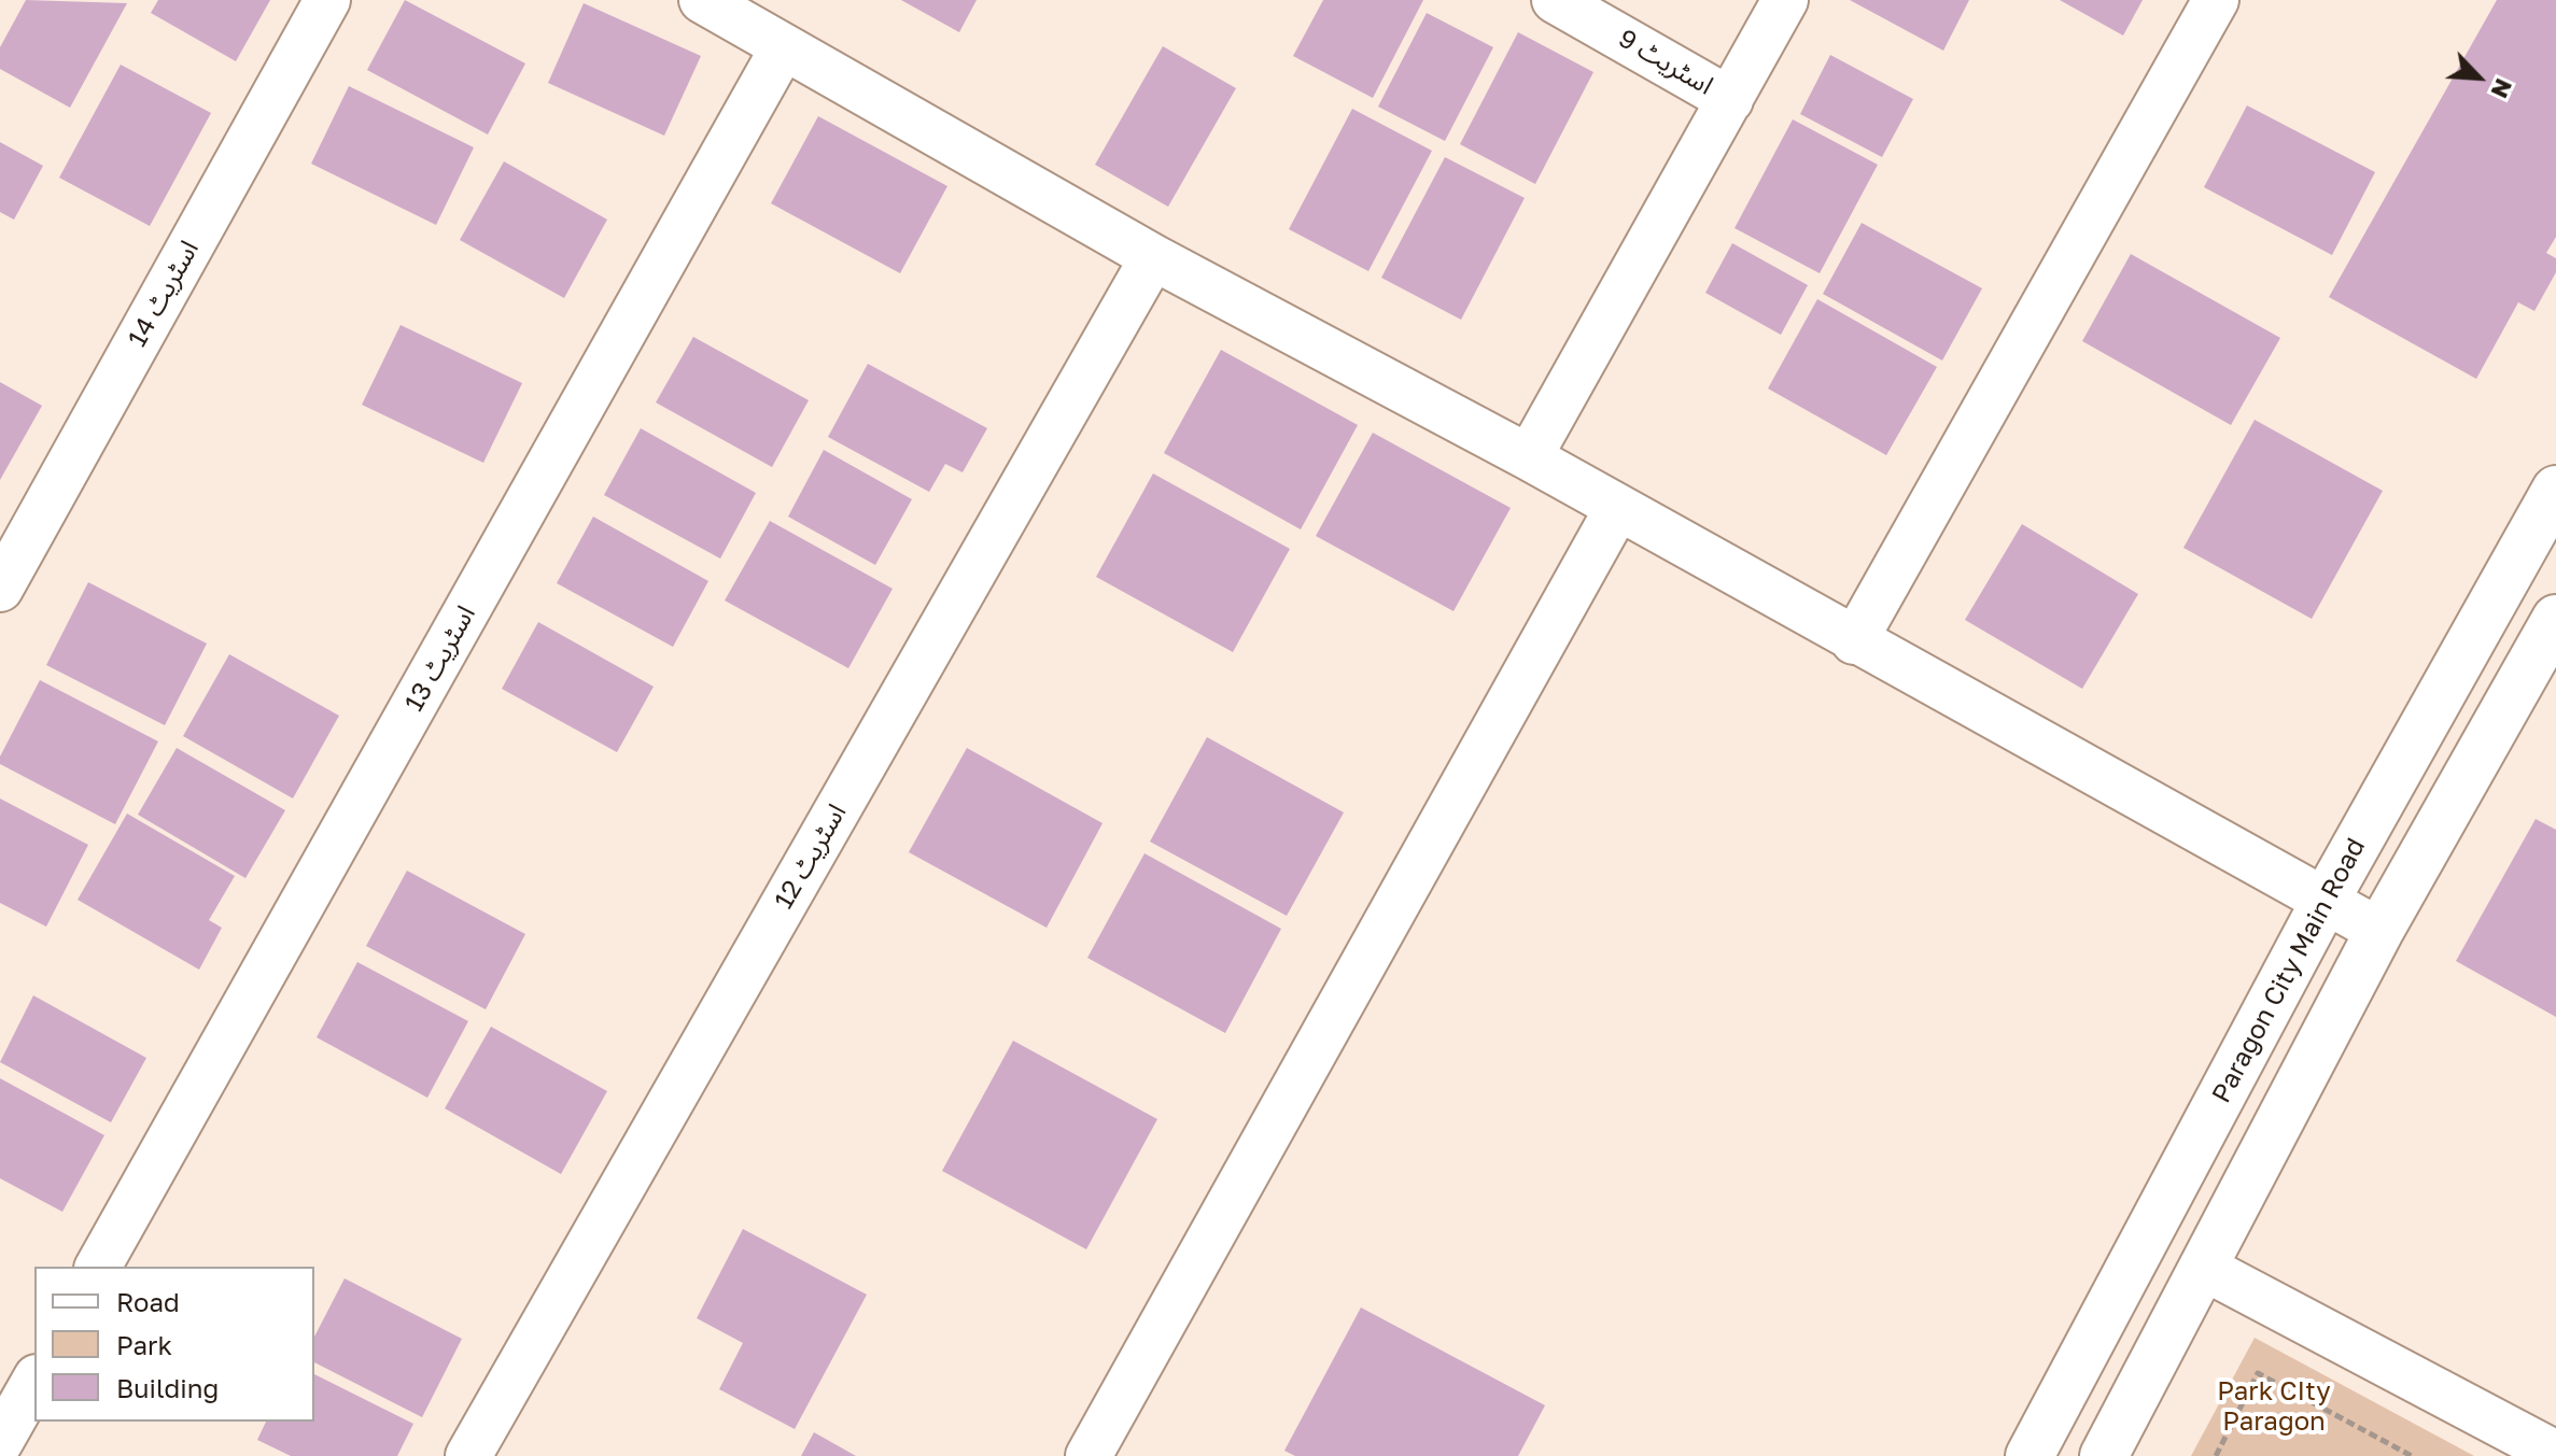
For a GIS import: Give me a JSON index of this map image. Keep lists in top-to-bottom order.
{
  "streets": {
    "street": [
      "اسٹریٹ 9",
      "اسٹریٹ 14",
      "اسٹریٹ 13",
      "اسٹریٹ 12",
      "Paragon City Main Road"
    ]
  },
  "parks": ["Park CIty Paragon"],
  "legend": ["Road", "Park", "Building"],
  "north": "bottom right"
}
